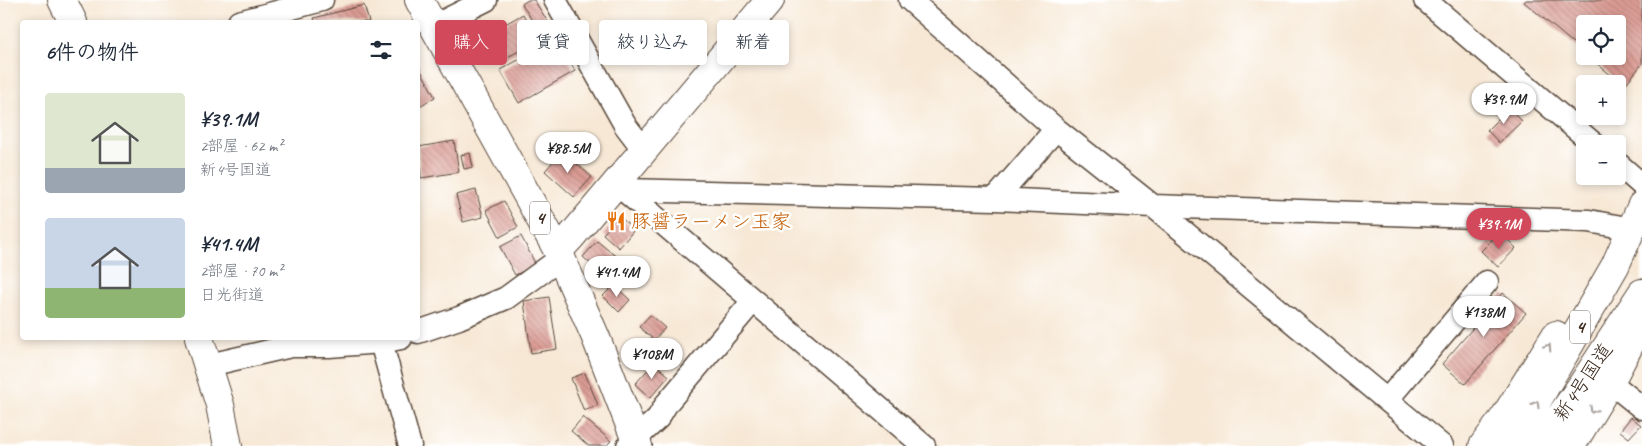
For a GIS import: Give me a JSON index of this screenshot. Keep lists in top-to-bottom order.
{
  "streets": {
    "main road": ["4", "新4号国道"]
  },
  "places": {
    "restaurant": ["豚醤ラーメン玉家"]
  },
  "page": {
    "map_buttons": ["+", "−"],
    "chip": [
      "購入",
      "賃貸",
      "絞り込み",
      "新着"
    ],
    "heading": "6件の物件",
    "list": [
      {
        "name": "¥39.1M",
        "note": "2部屋 · 62 m² · 新4号国道"
      },
      {
        "name": "¥41.4M",
        "note": "2部屋 · 70 m² · 日光街道"
      }
    ],
    "price": [
      "¥39.9M",
      "¥88.5M",
      "¥39.1M",
      "¥41.4M",
      "¥138M",
      "¥108M"
    ]
  }
}
